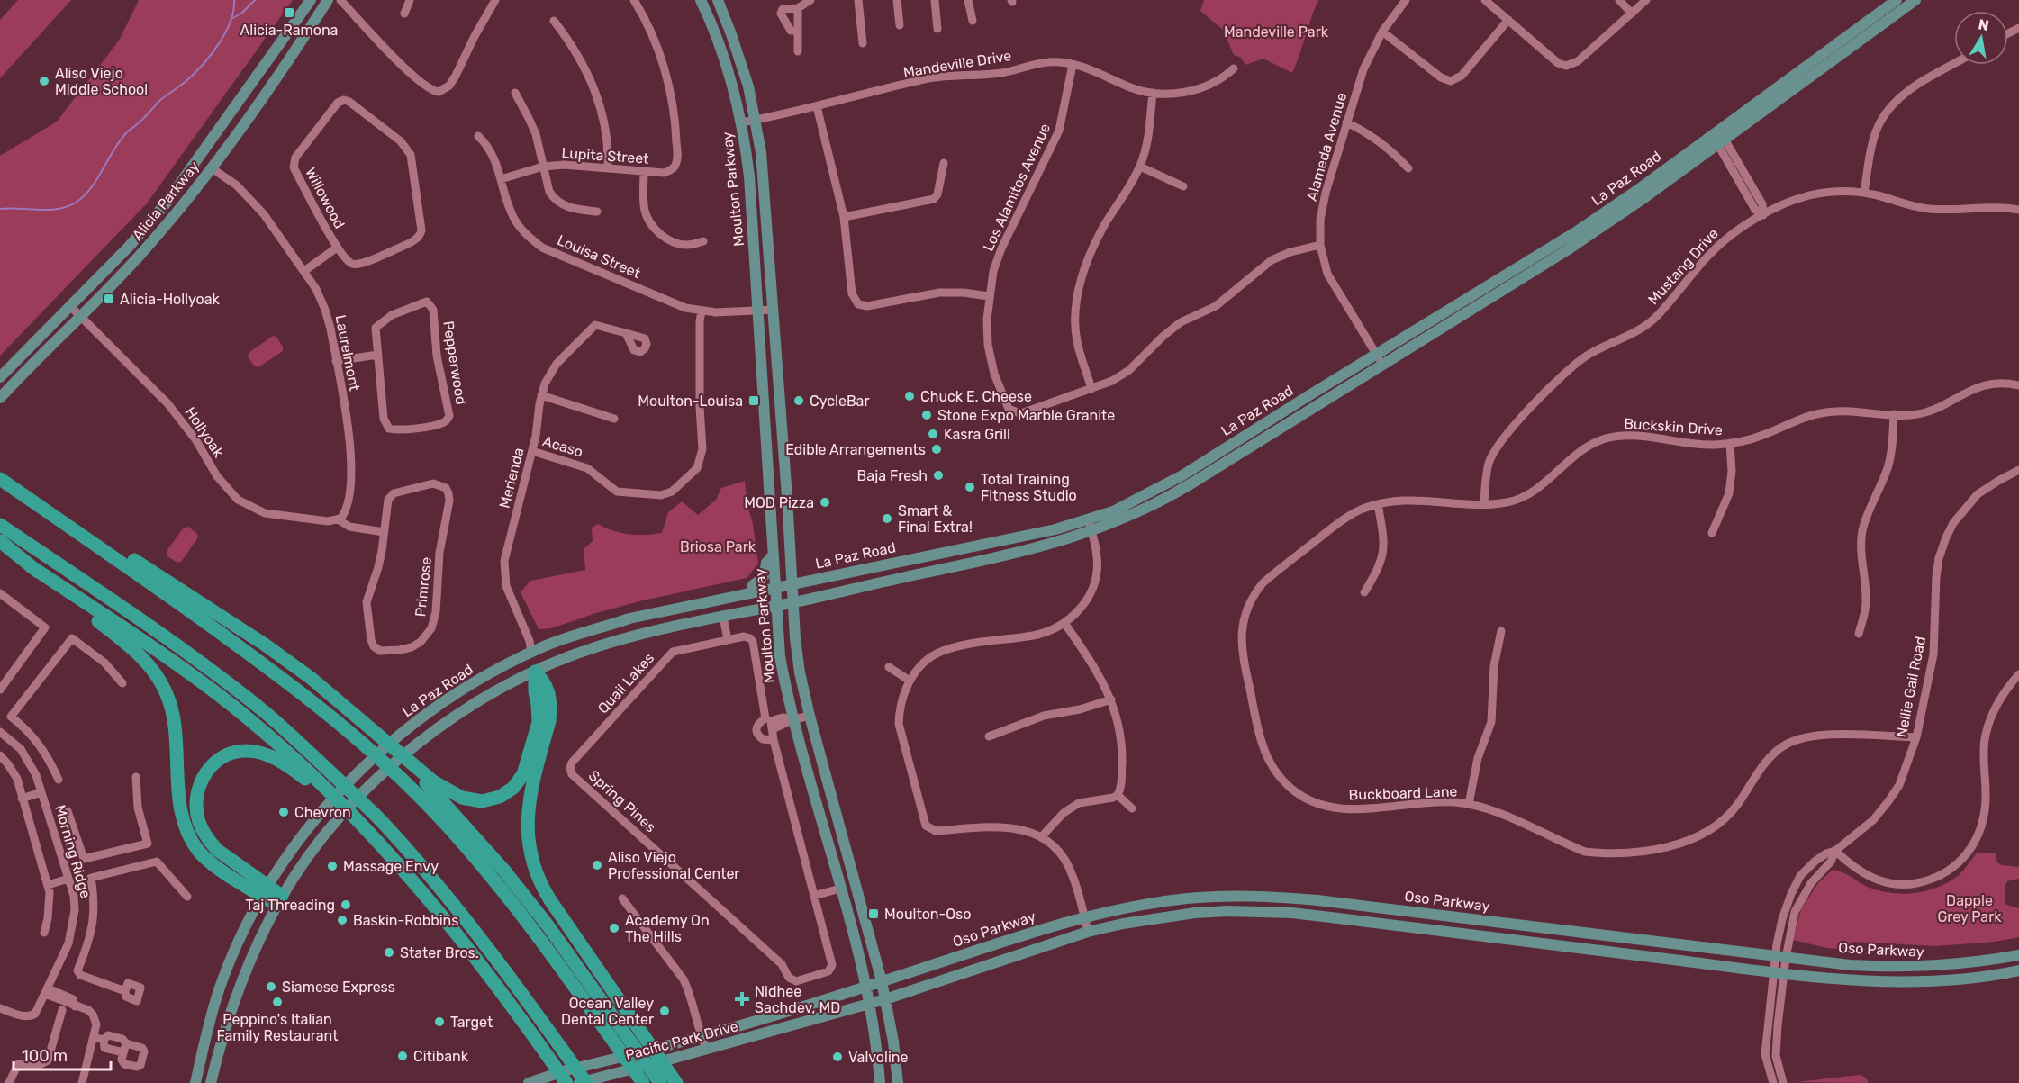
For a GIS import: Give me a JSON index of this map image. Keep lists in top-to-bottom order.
{
  "streets": {
    "main road": [
      "La Paz Road",
      "Moulton Parkway",
      "Alicia Parkway",
      "Oso Parkway",
      "Pacific Park Drive"
    ],
    "street": [
      "Mandeville Drive",
      "Alameda Avenue",
      "Lupita Street",
      "Los Alamitos Avenue",
      "Willowood",
      "Louisa Street",
      "Mustang Drive",
      "Laurelmont",
      "Pepperwood",
      "Buckskin Drive",
      "Hollyoak",
      "Acaso",
      "Merienda",
      "Primrose",
      "Quail Lakes",
      "Nellie Gail Road",
      "Buckboard Lane",
      "Spring Pines",
      "Morning Ridge"
    ]
  },
  "crossings": [
    ["Mandeville Drive", "Los Alamitos Avenue"],
    ["Mandeville Drive", "Moulton Parkway"],
    ["Alameda Avenue", "La Paz Road"],
    ["Lupita Street", "Louisa Street"],
    ["La Paz Road", "Moulton Parkway"],
    ["La Paz Road", "Merienda"],
    ["Moulton Parkway", "Louisa Street"],
    ["Moulton Parkway", "Oso Parkway"],
    ["Moulton Parkway", "Pacific Park Drive"],
    ["Willowood", "Laurelmont"],
    ["Alicia Parkway", "Laurelmont"],
    ["Alicia Parkway", "Hollyoak"],
    ["Louisa Street", "Acaso"],
    ["Mustang Drive", "Buckskin Drive"],
    ["Laurelmont", "Hollyoak"],
    ["Buckskin Drive", "Buckboard Lane"],
    ["Acaso", "Merienda"],
    ["Quail Lakes", "Spring Pines"],
    ["Nellie Gail Road", "Buckboard Lane"],
    ["Nellie Gail Road", "Oso Parkway"],
    ["Oso Parkway", "Pacific Park Drive"]
  ],
  "parks": ["Mandeville Park", "Briosa Park", "Dapple Grey Park"],
  "places": {
    "transit": [
      "Alicia-Ramona",
      "Alicia-Hollyoak",
      "Moulton-Louisa",
      "Moulton-Oso"
    ],
    "other": [
      "Aliso Viejo Middle School",
      "Chuck E. Cheese",
      "CycleBar",
      "Stone Expo Marble Granite",
      "Kasra Grill",
      "Edible Arrangements",
      "Baja Fresh",
      "Total Training Fitness Studio",
      "MOD Pizza",
      "Smart & Final Extra!",
      "Chevron",
      "Aliso Viejo Professional Center",
      "Massage Envy",
      "Taj Threading",
      "Baskin-Robbins",
      "Academy On The Hills",
      "Stater Bros.",
      "Siamese Express",
      "Peppino's Italian Family Restaurant",
      "Ocean Valley Dental Center",
      "Target",
      "Citibank",
      "Valvoline"
    ],
    "health": ["Nidhee Sachdev, MD"]
  },
  "scale_bar": "100 m",
  "north": "top"
}
